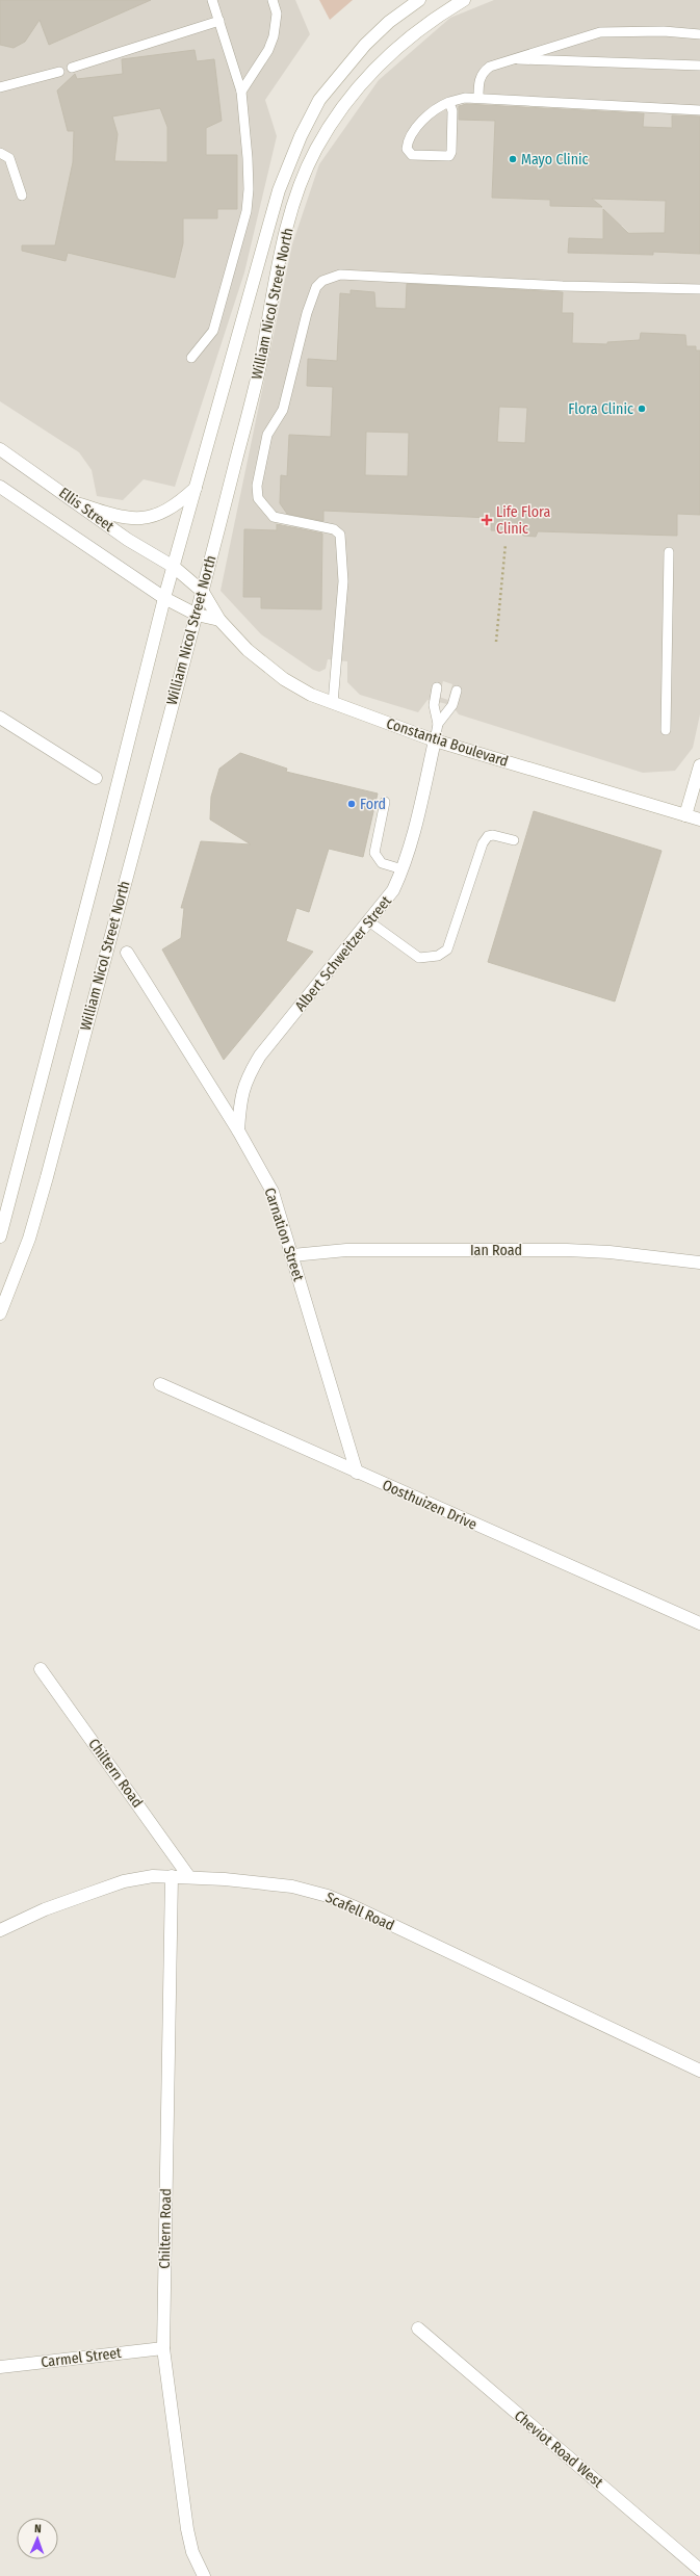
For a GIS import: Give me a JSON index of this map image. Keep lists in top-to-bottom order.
{
  "streets": {
    "street": [
      "William Nicol Street North",
      "Ellis Street",
      "Constantia Boulevard",
      "Albert Schweitzer Street",
      "Carnation Street",
      "Ian Road",
      "Oosthuizen Drive",
      "Chiltern Road",
      "Scafell Road",
      "Carmel Street",
      "Cheviot Road West"
    ]
  },
  "crossings": [
    ["William Nicol Street North", "Ellis Street"],
    ["William Nicol Street North", "Constantia Boulevard"],
    ["Ellis Street", "Constantia Boulevard"],
    ["Constantia Boulevard", "Albert Schweitzer Street"],
    ["Albert Schweitzer Street", "Carnation Street"],
    ["Carnation Street", "Ian Road"],
    ["Carnation Street", "Oosthuizen Drive"],
    ["Chiltern Road", "Scafell Road"],
    ["Chiltern Road", "Carmel Street"]
  ],
  "places": {
    "other": ["Mayo Clinic", "Flora Clinic", "Ford"],
    "health": ["Life Flora Clinic"]
  },
  "north": "top"
}
